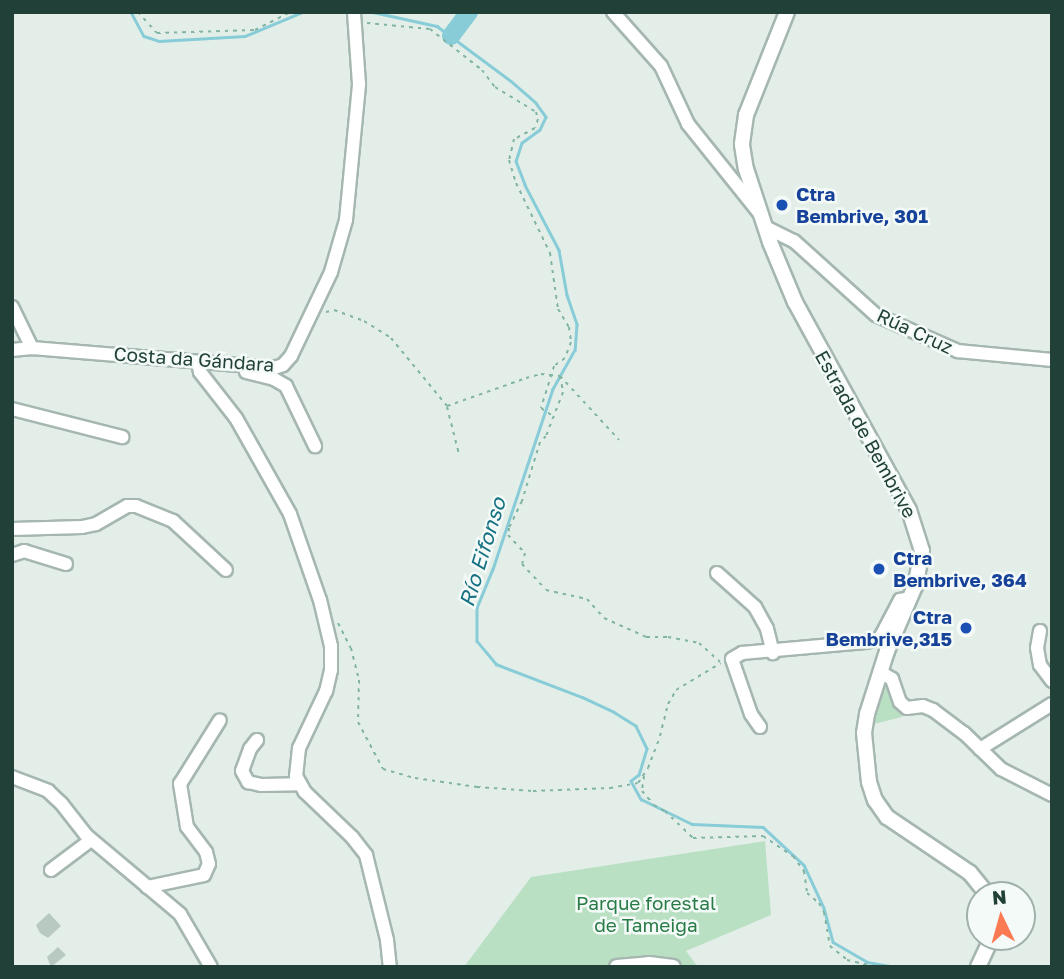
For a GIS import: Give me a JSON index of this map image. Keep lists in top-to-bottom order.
{
  "streets": {
    "street": ["Rúa Cruz", "Costa da Gándara", "Estrada de Bembrive"]
  },
  "crossings": [
    ["Rúa Cruz", "Estrada de Bembrive"]
  ],
  "water": ["Río Eifonso"],
  "parks": ["Parque forestal de Tameiga"],
  "places": ["Ctra Bembrive, 301", "Ctra Bembrive, 364", "Ctra Bembrive,315"],
  "north": "top"
}
